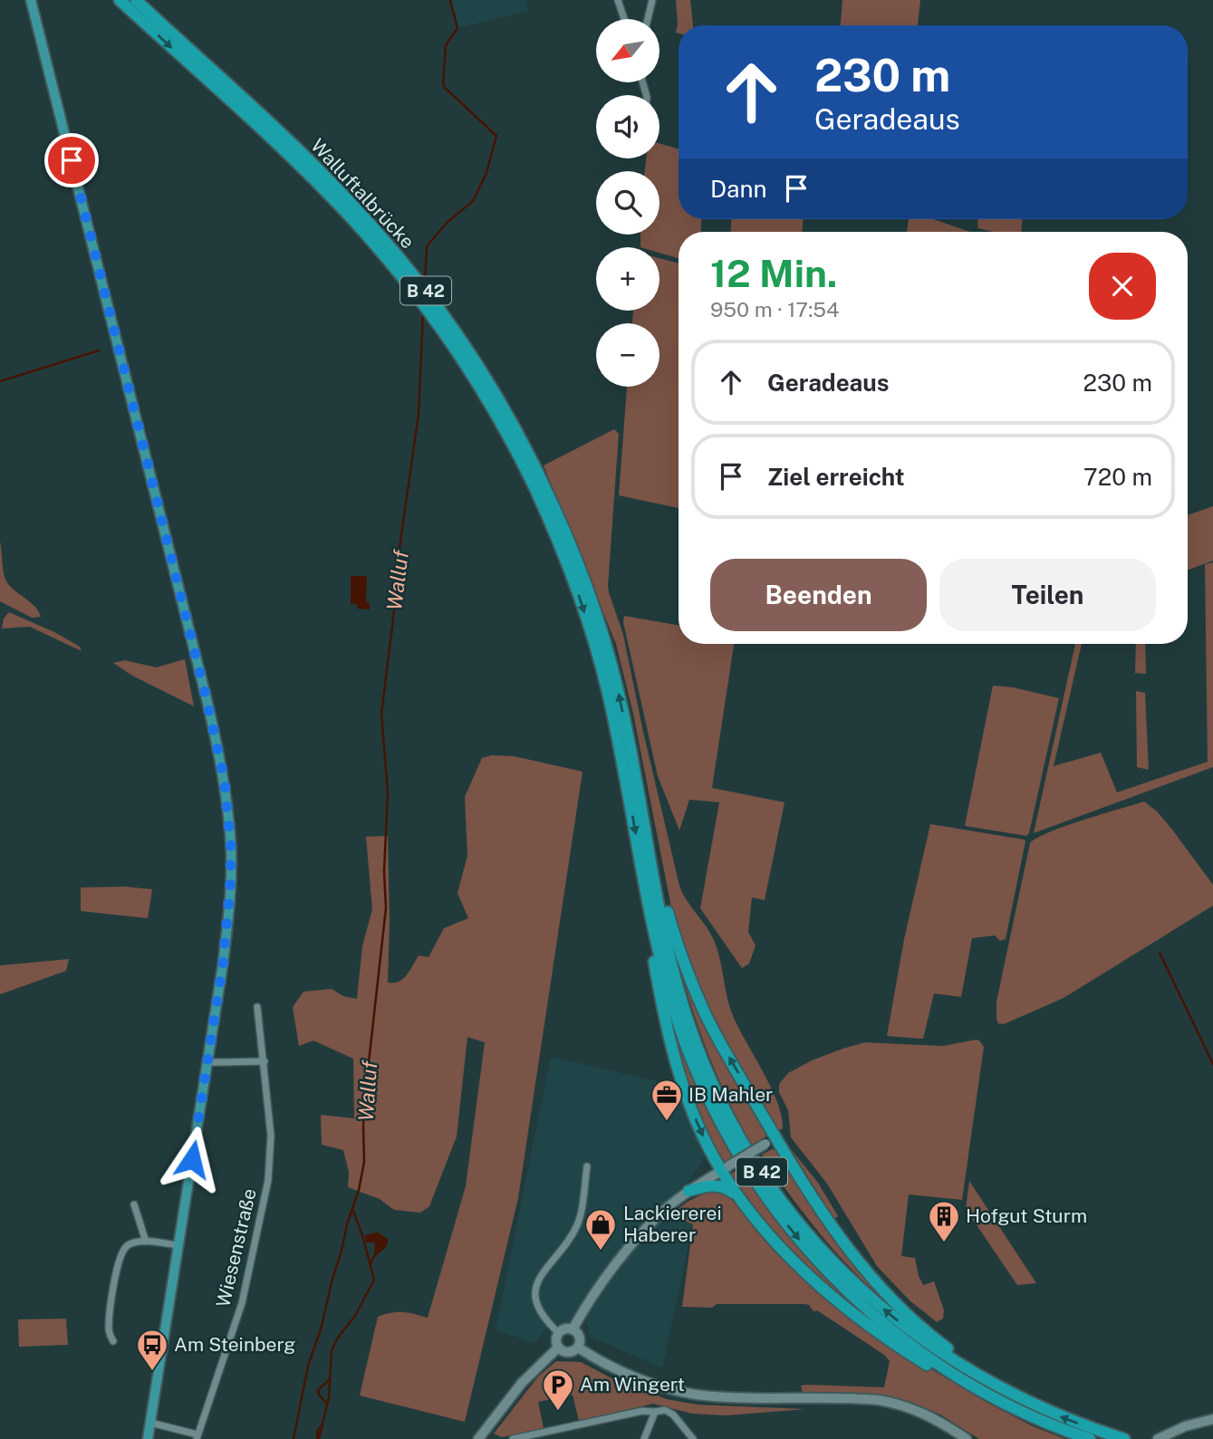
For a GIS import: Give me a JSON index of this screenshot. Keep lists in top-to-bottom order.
{
  "streets": {
    "highway": ["Walluftalbrücke", "B 42"],
    "street": ["Wiesenstraße"]
  },
  "crossings": [
    ["Walluftalbrücke", "B 42"]
  ],
  "water": ["Walluf"],
  "places": {
    "office": ["IB Mahler"],
    "building": ["Hofgut Sturm"],
    "shop": ["Lackiererei Haberer"],
    "bus stop": ["Am Steinberg"],
    "parking": ["Am Wingert"]
  },
  "north": "bottom left",
  "page": {
    "map_buttons": ["+", "−"],
    "turn": ["230 m", "Geradeaus"],
    "then": "Dann",
    "heading": ["12 Min.", "950 m · 17:54"],
    "list": [
      {
        "name": "Geradeaus",
        "value": "230 m"
      },
      {
        "name": "Ziel erreicht",
        "value": "720 m"
      }
    ],
    "buttons": ["Beenden", "Teilen"]
  }
}
